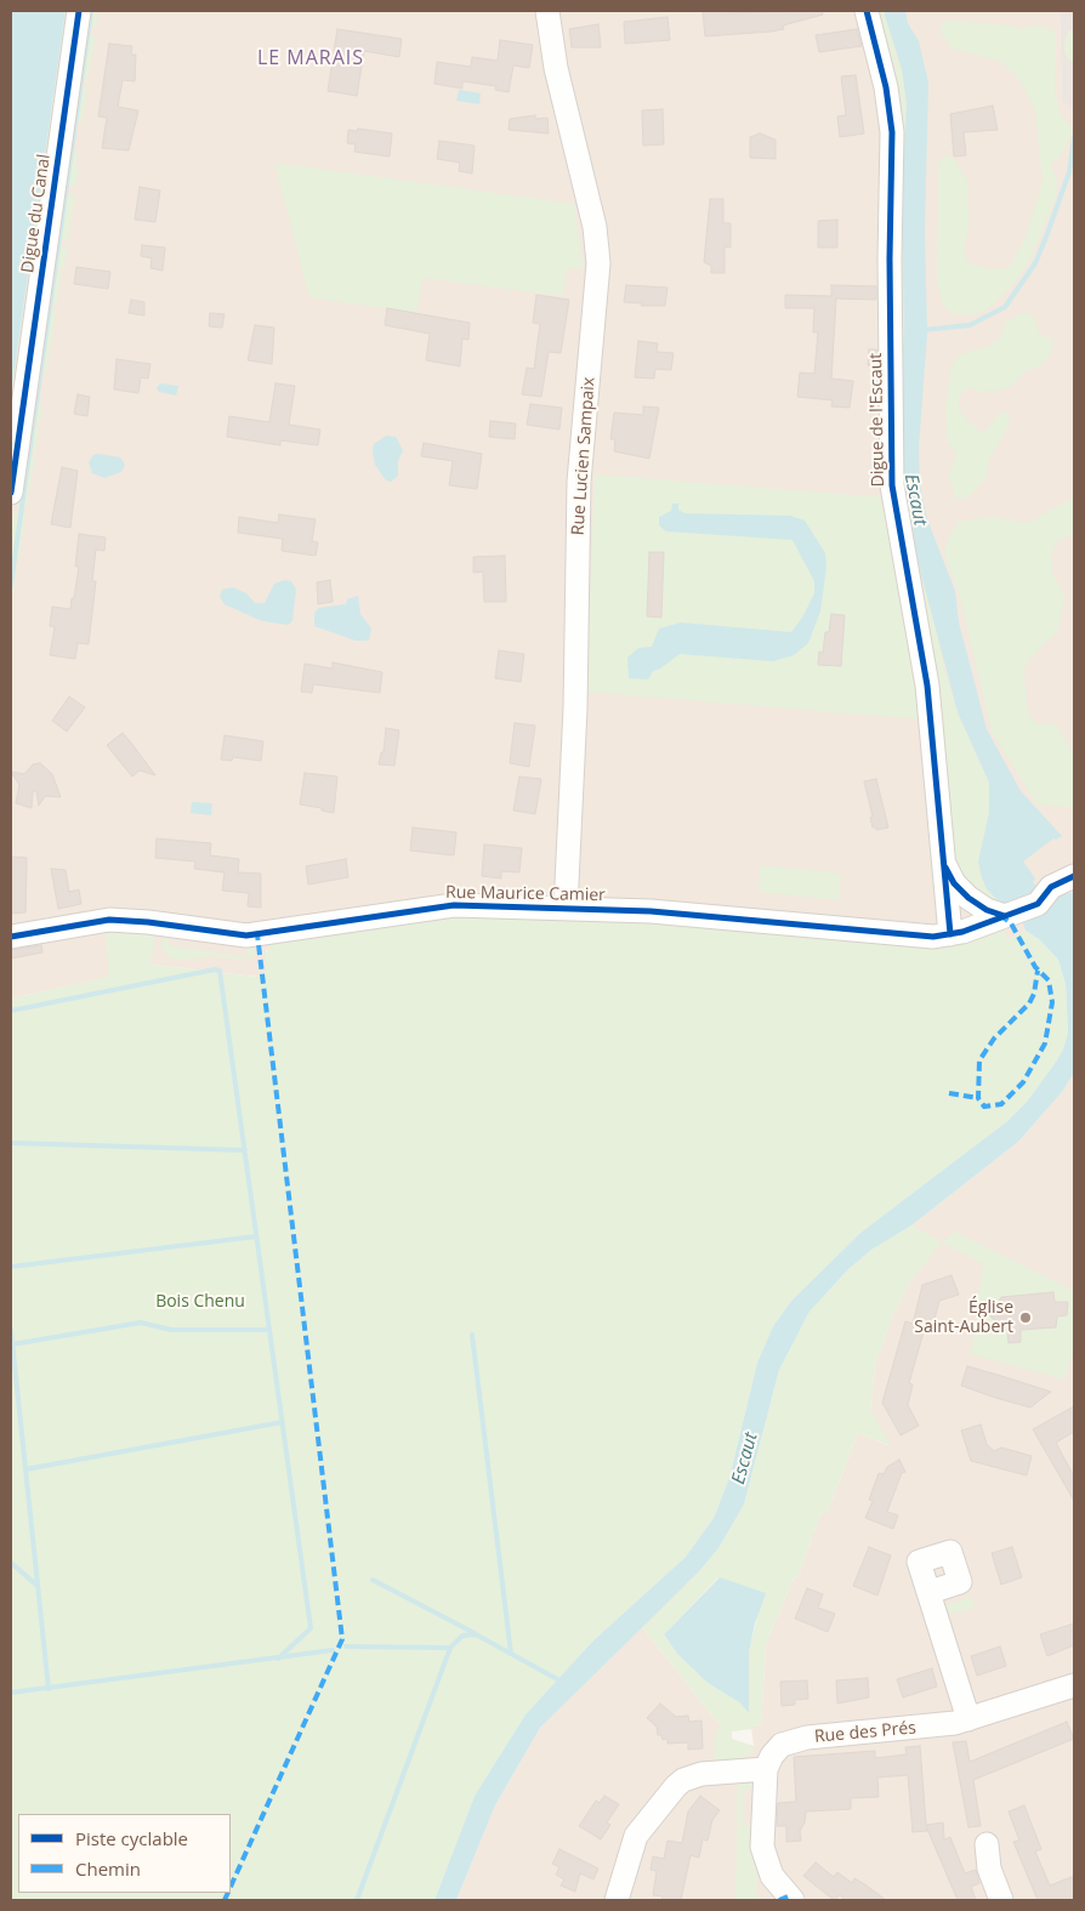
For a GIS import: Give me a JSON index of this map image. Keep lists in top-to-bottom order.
{
  "streets": {
    "street": [
      "Digue du Canal",
      "Digue de l'Escaut",
      "Rue Lucien Sampaix",
      "Rue Maurice Camier",
      "Rue des Prés"
    ]
  },
  "crossings": [
    ["Digue de l'Escaut", "Rue Maurice Camier"],
    ["Rue Lucien Sampaix", "Rue Maurice Camier"]
  ],
  "districts": ["LE MARAIS"],
  "water": ["Escaut"],
  "parks": ["Bois Chenu"],
  "places": ["Église Saint-Aubert"],
  "legend": ["Piste cyclable", "Chemin"]
}
